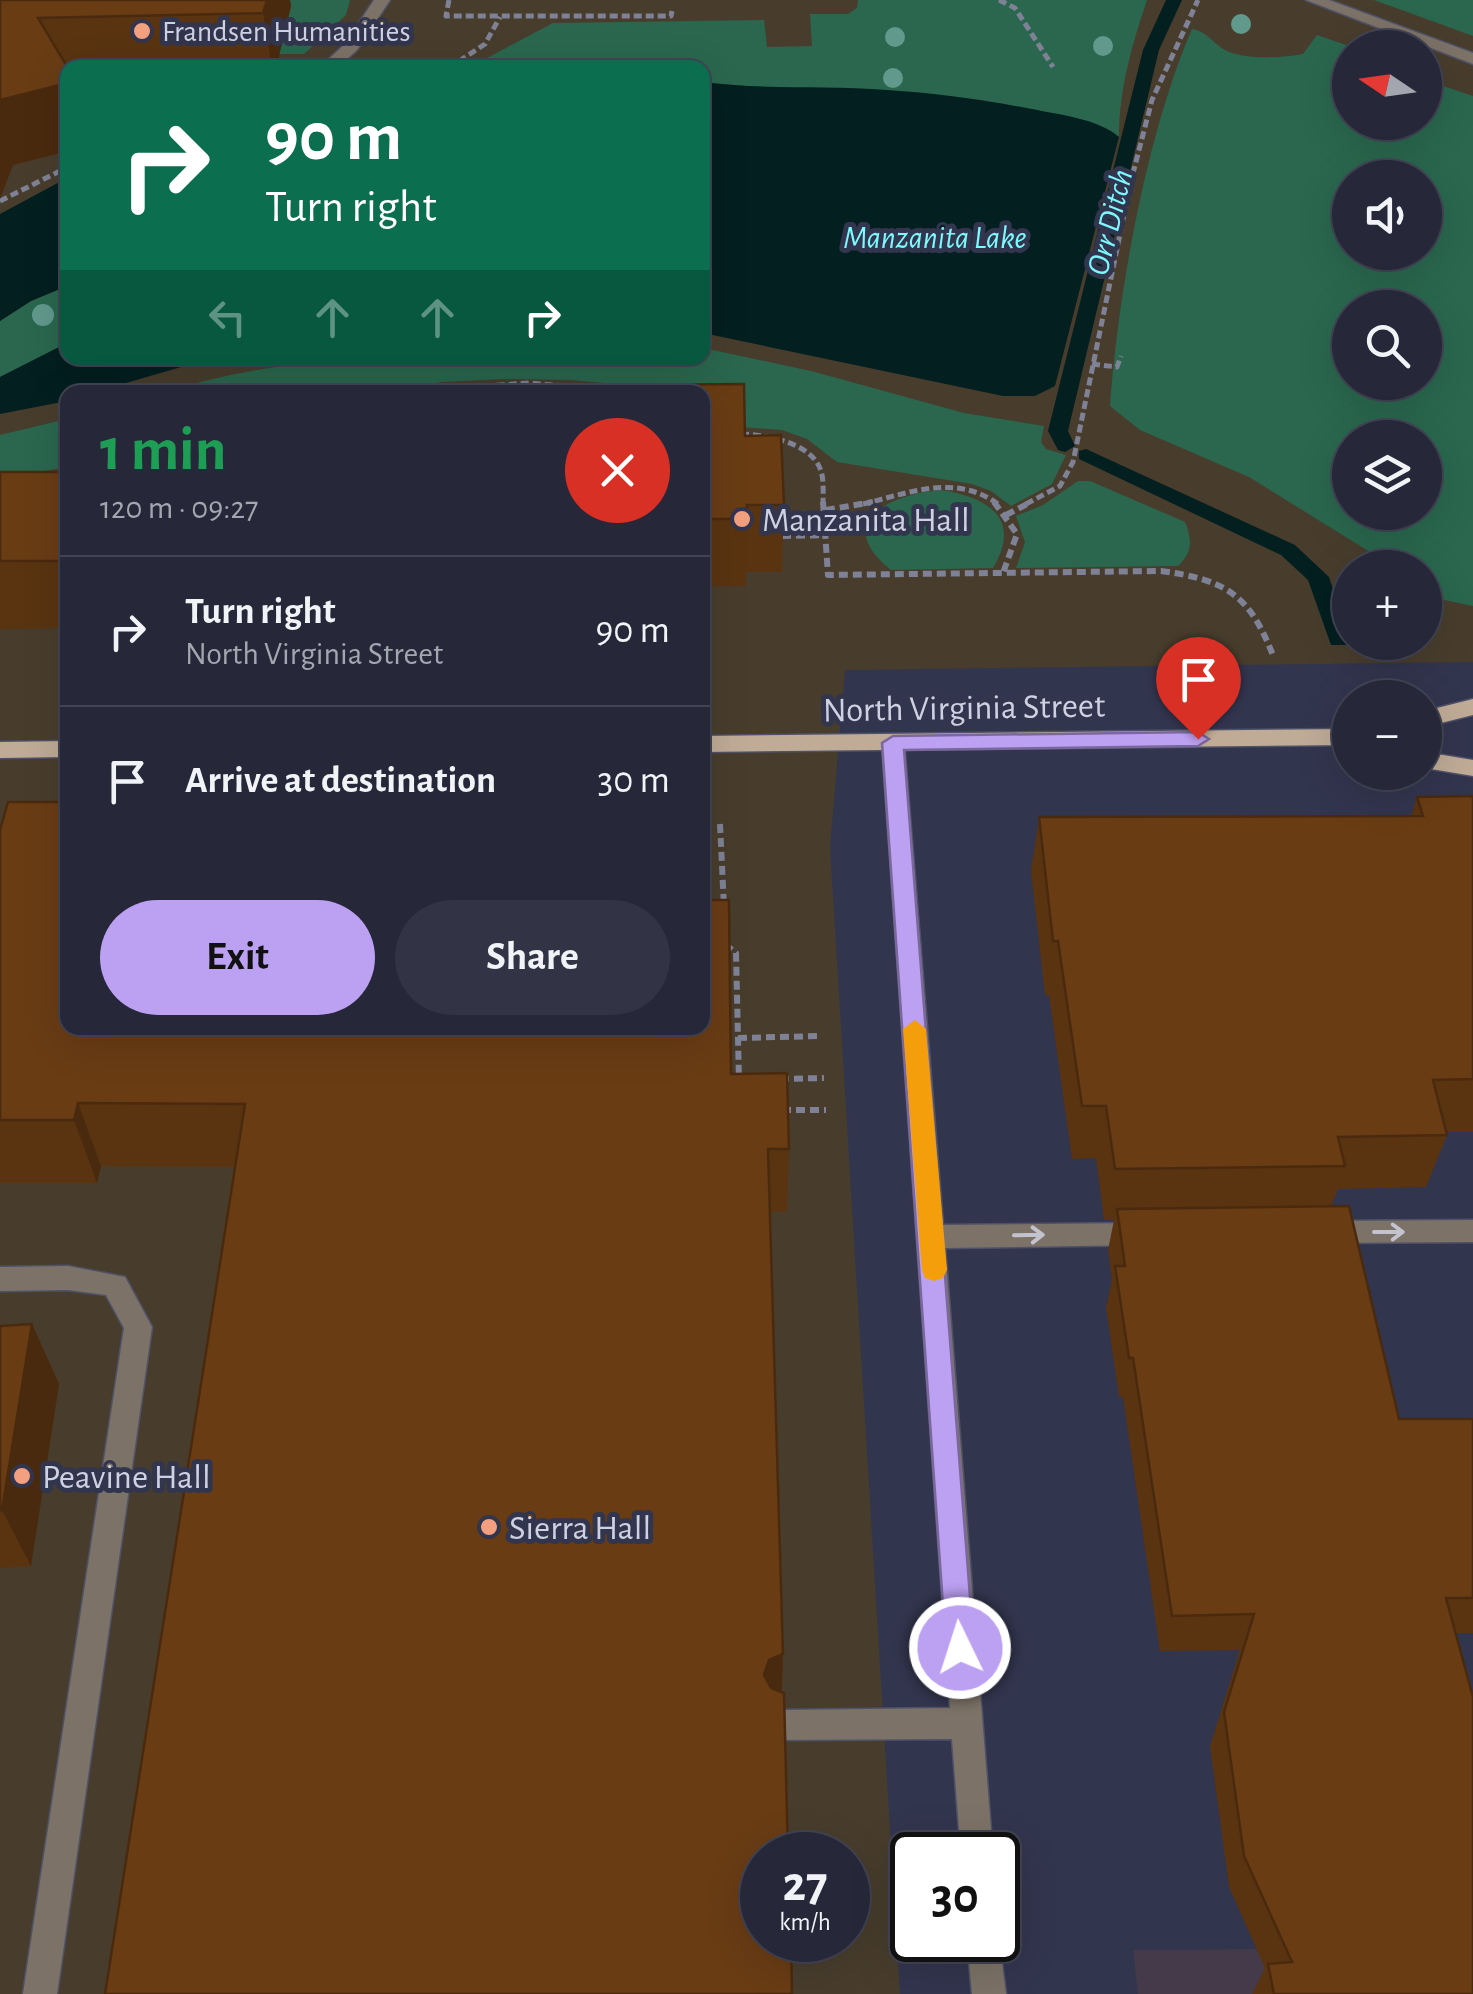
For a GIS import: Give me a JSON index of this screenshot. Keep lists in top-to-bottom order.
{
  "streets": {
    "main road": ["North Virginia Street"]
  },
  "water": ["Orr Ditch", "Manzanita Lake"],
  "places": [
    "Frandsen Humanities",
    "Manzanita Hall",
    "Peavine Hall",
    "Sierra Hall"
  ],
  "north": "left",
  "page": {
    "map_buttons": ["+", "−"],
    "turn": ["90 m", "Turn right"],
    "heading": ["1 min", "120 m · 09:27"],
    "list": [
      {
        "name": "Turn right",
        "note": "North Virginia Street",
        "value": "90 m"
      },
      {
        "name": "Arrive at destination",
        "value": "30 m"
      }
    ],
    "buttons": ["Exit", "Share"],
    "speed": "27 km/h",
    "limit": "30"
  }
}
